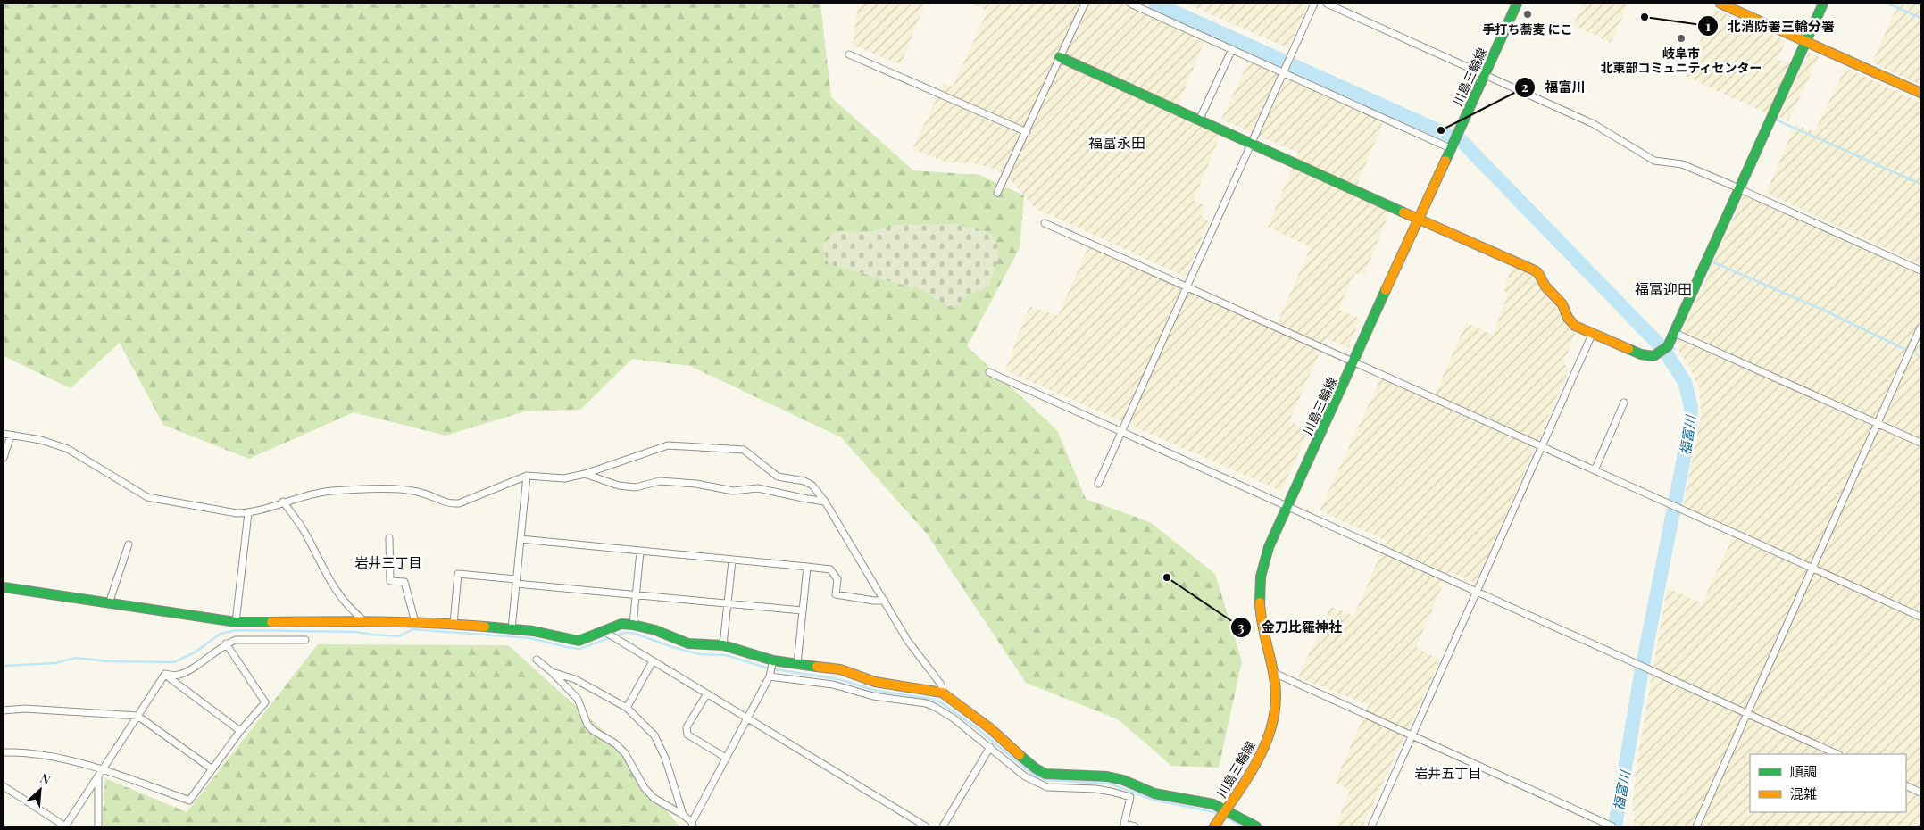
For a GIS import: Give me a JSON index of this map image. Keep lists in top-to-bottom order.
{
  "streets": {
    "street": ["川島三輪線"]
  },
  "districts": [
    "福富永田",
    "福富迎田",
    "岩井三丁目",
    "岩井五丁目"
  ],
  "water": ["福富川"],
  "places": [
    "手打ち蕎麦 にこ",
    "北消防署三輪分署",
    "岐阜市 北東部コミュニティセンター",
    "福富川",
    "金刀比羅神社"
  ],
  "legend": ["順調", "混雑"],
  "north": "top right"
}
